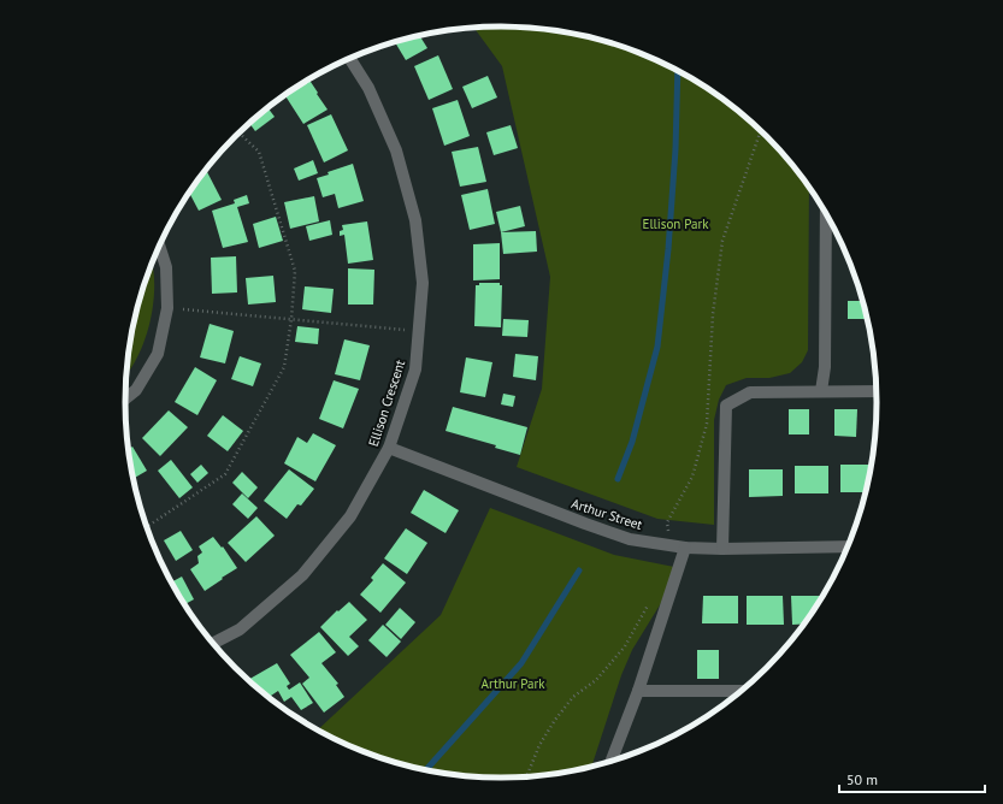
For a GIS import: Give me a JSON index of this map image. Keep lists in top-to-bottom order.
{
  "streets": {
    "street": ["Ellison Crescent", "Arthur Street"]
  },
  "crossings": [
    ["Ellison Crescent", "Arthur Street"]
  ],
  "parks": ["Ellison Park", "Arthur Park"],
  "scale_bar": "50 m"
}
